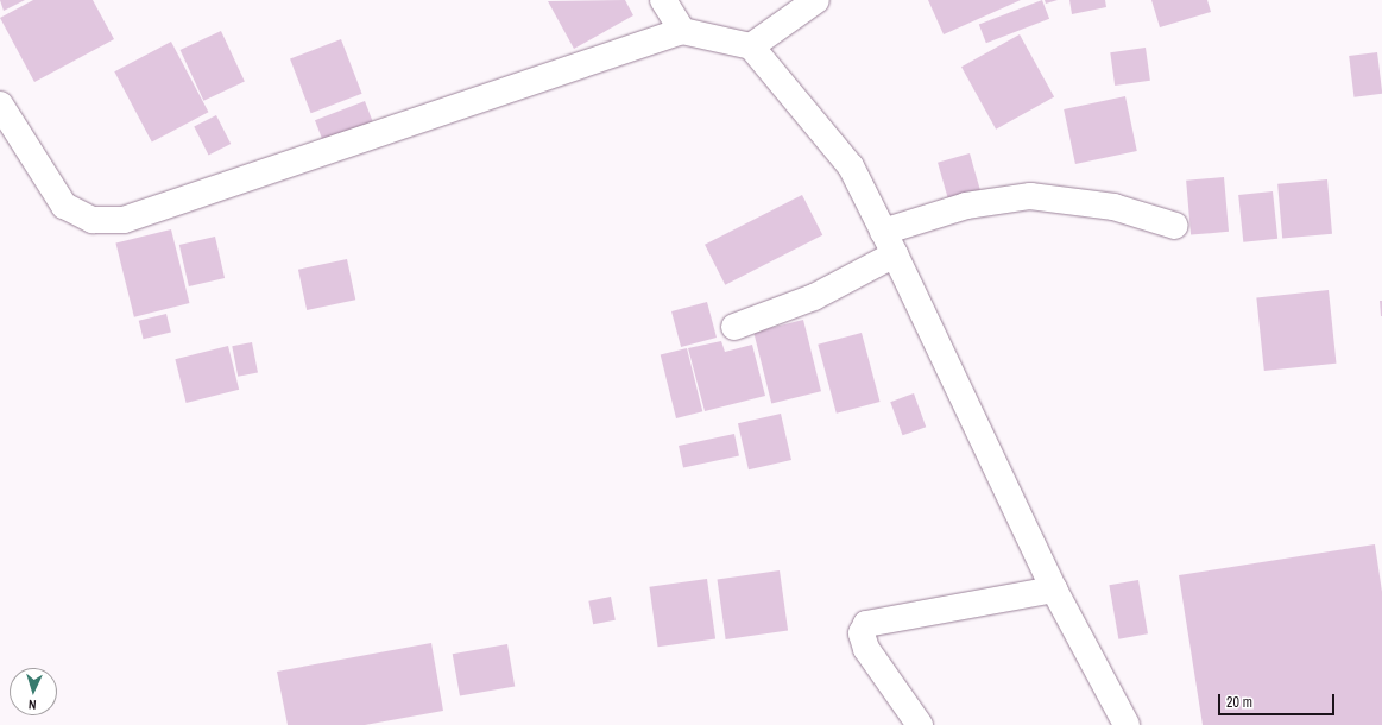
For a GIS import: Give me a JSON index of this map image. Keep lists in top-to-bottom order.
{
  "scale_bar": "20 m",
  "north": "bottom"
}
